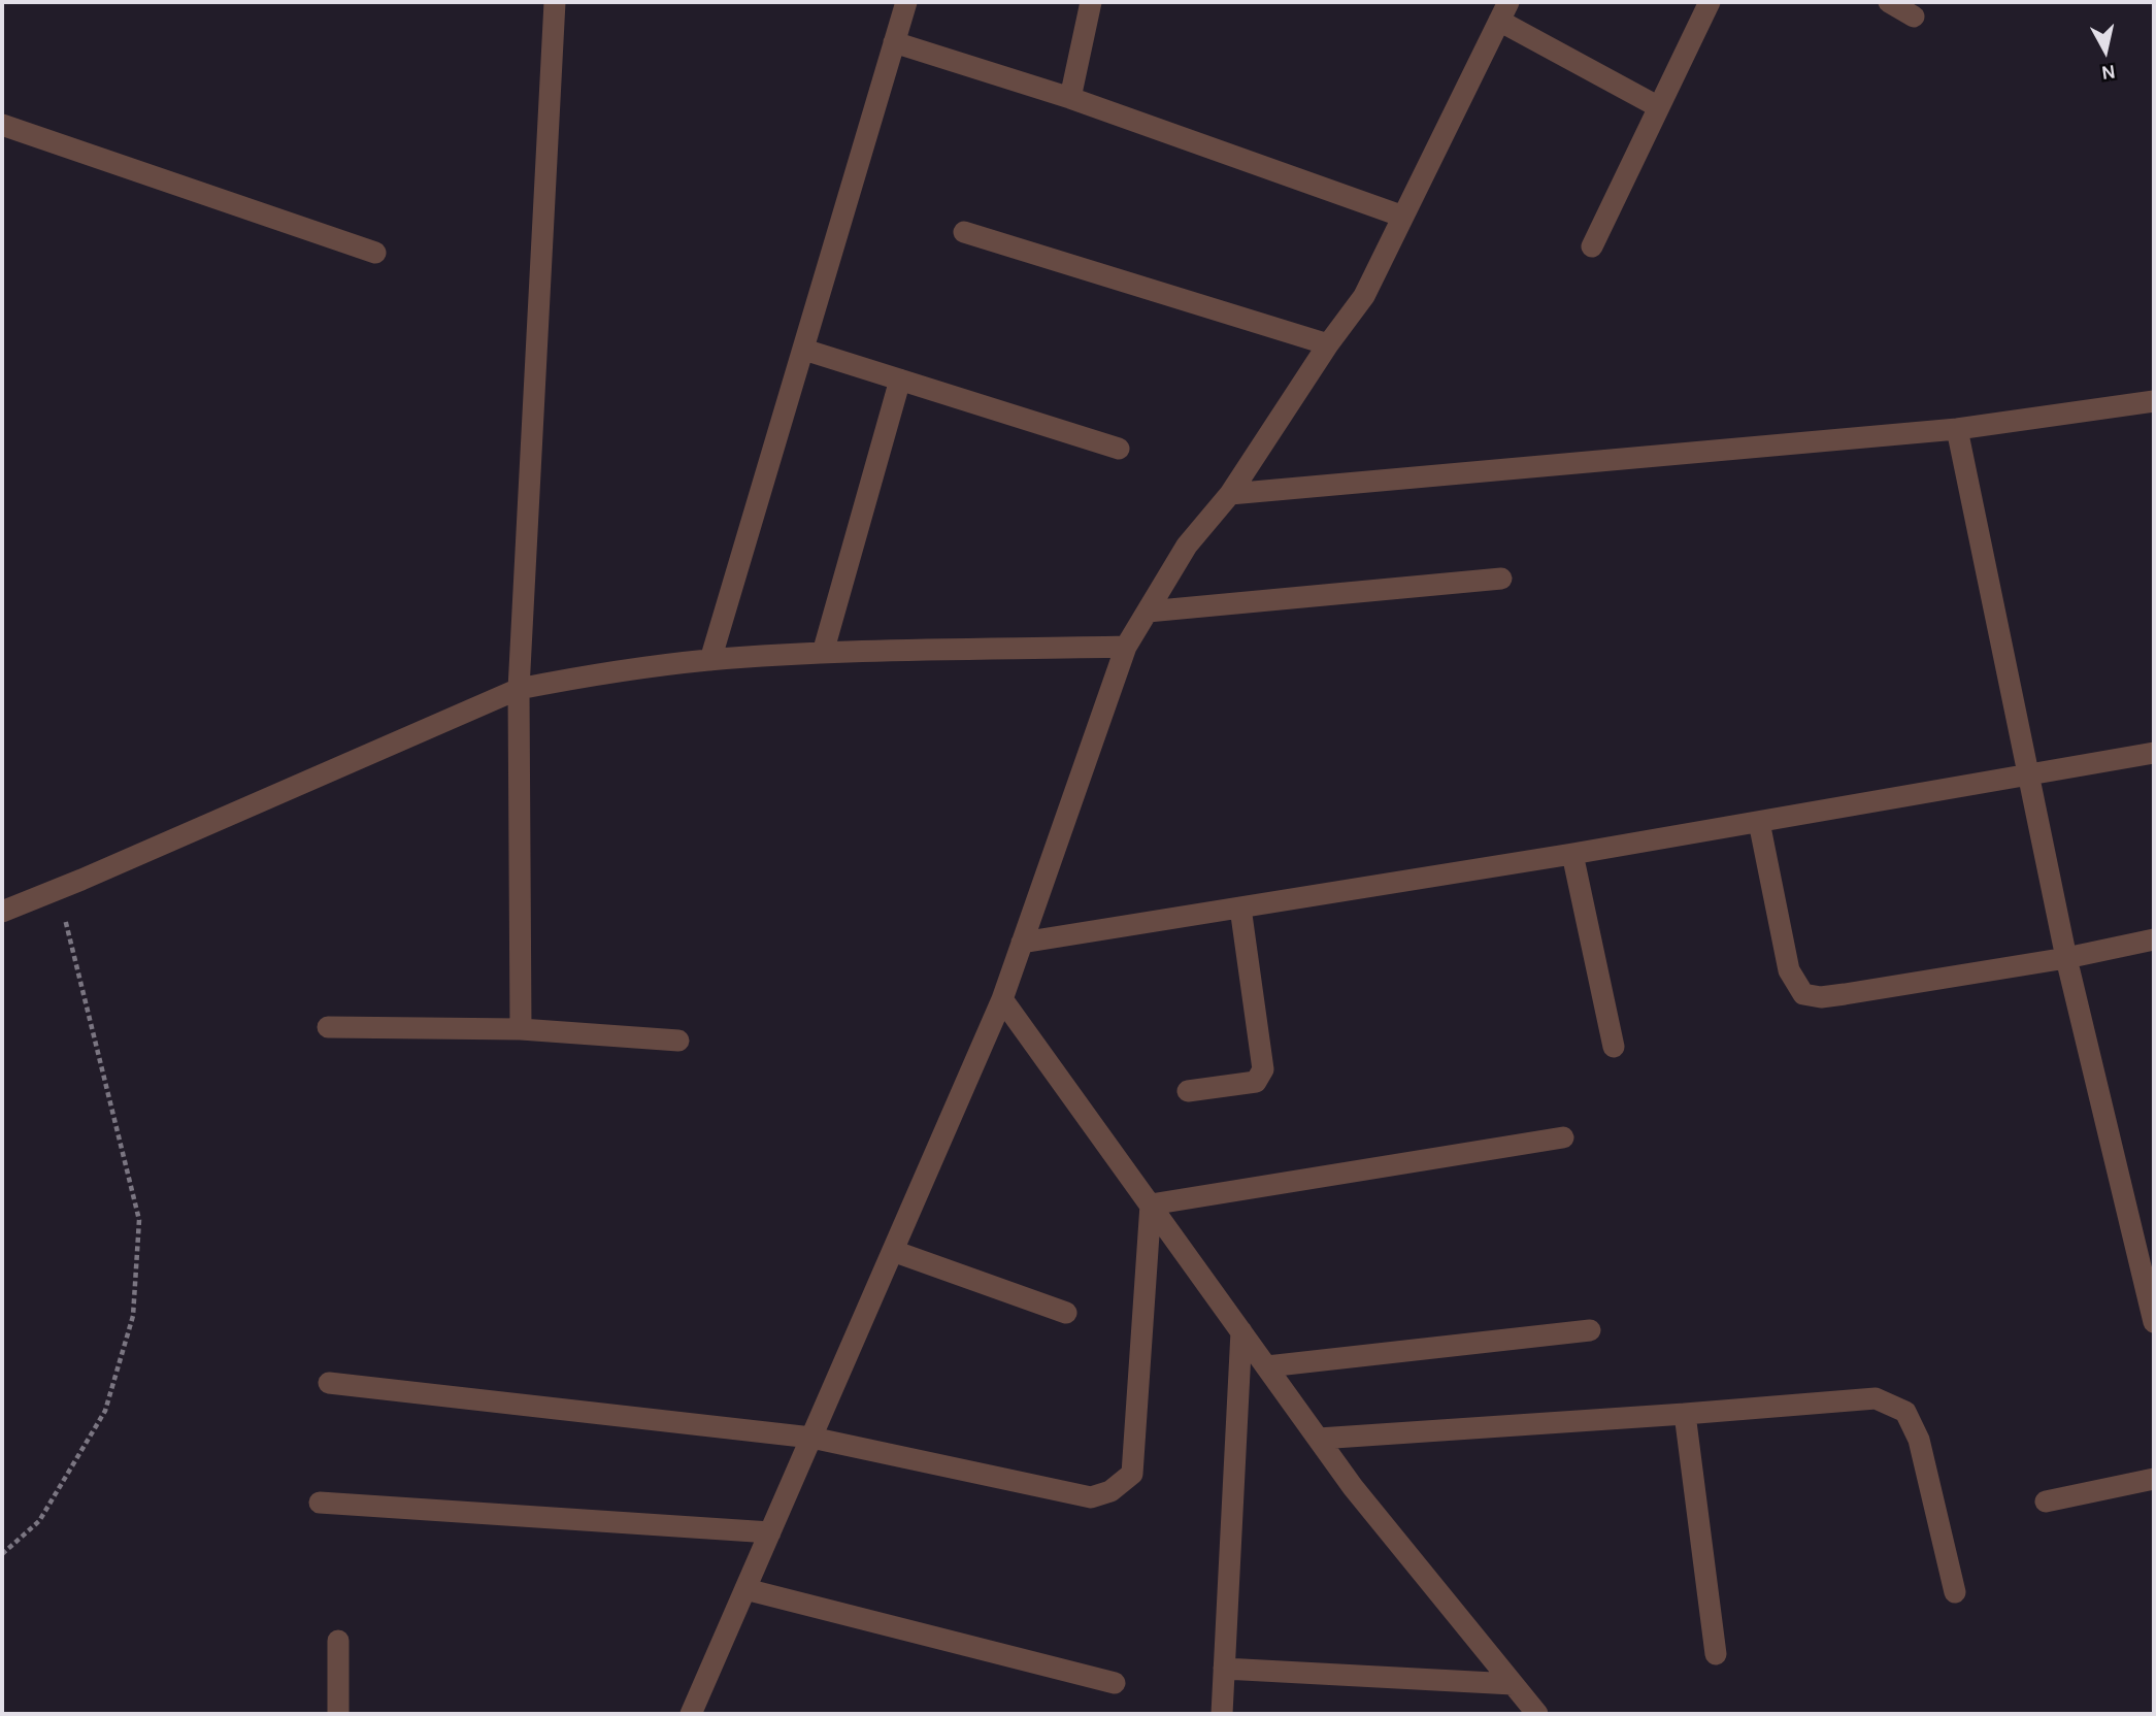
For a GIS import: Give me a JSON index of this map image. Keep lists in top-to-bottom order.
{
  "north": "bottom"
}
